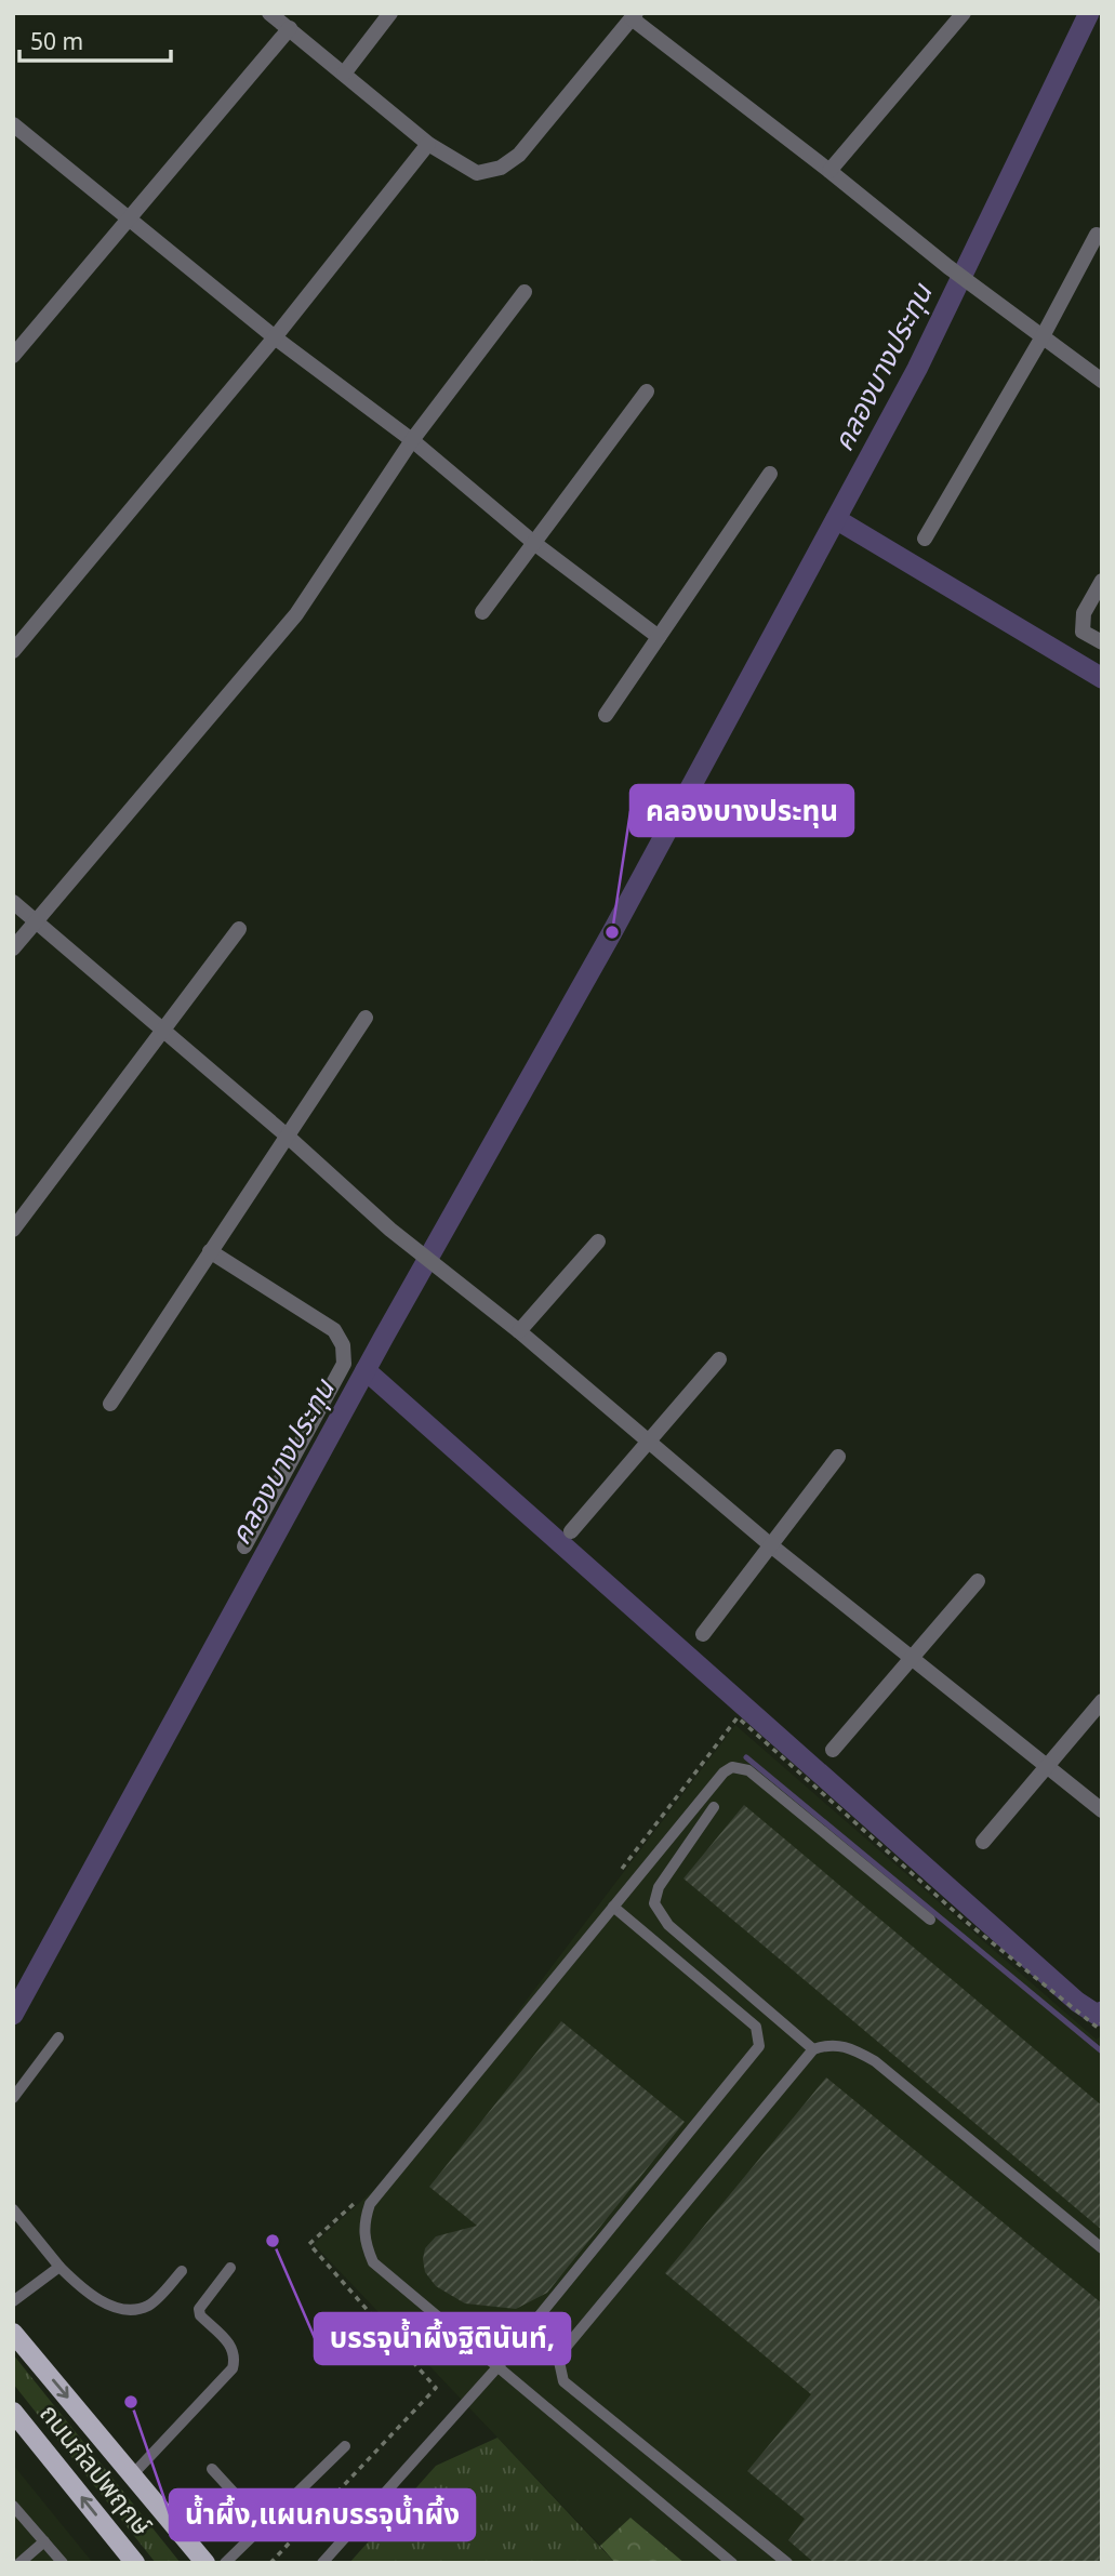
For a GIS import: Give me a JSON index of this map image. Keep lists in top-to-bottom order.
{
  "streets": {
    "main road": ["ถนนกัลปพฤกษ์"]
  },
  "water": ["คลองบางประทุน"],
  "places": ["คลองบางประทุน", "บรรจุน้ำผึ้งฐิตินันท์,", "น้ำผึ้ง,แผนกบรรจุน้ำผึ้ง"],
  "scale_bar": "50 m"
}
